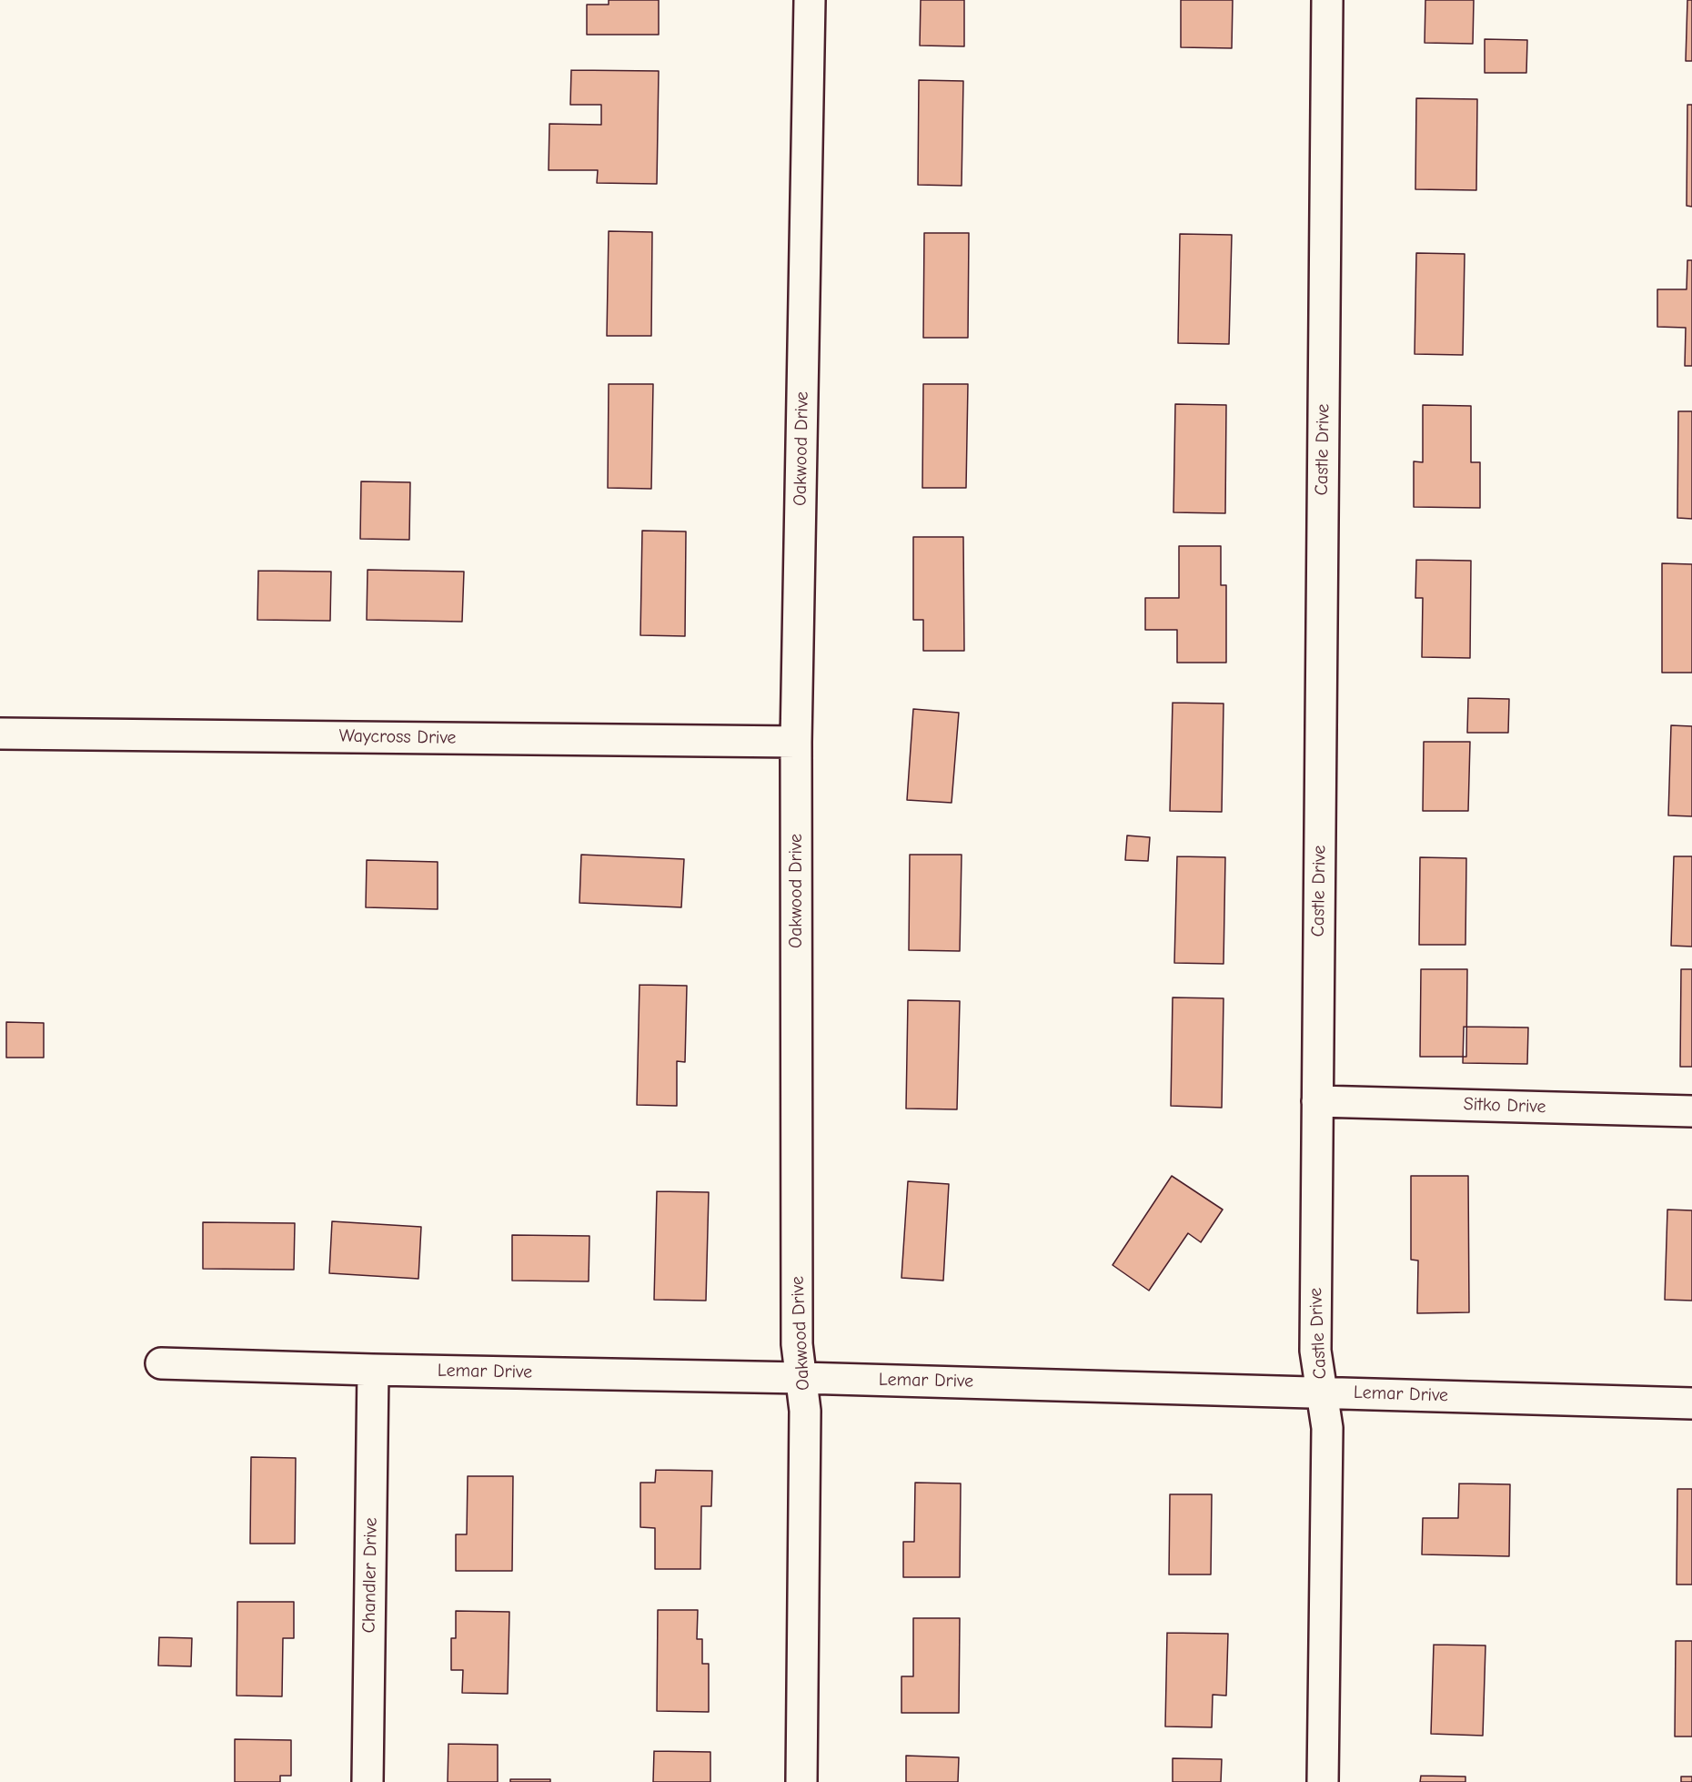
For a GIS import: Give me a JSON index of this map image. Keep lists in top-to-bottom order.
{
  "streets": {
    "street": [
      "Oakwood Drive",
      "Castle Drive",
      "Waycross Drive",
      "Sitko Drive",
      "Lemar Drive",
      "Chandler Drive"
    ]
  },
  "crossings": [
    ["Oakwood Drive", "Waycross Drive"],
    ["Oakwood Drive", "Lemar Drive"],
    ["Castle Drive", "Sitko Drive"],
    ["Castle Drive", "Lemar Drive"],
    ["Lemar Drive", "Chandler Drive"]
  ]
}
